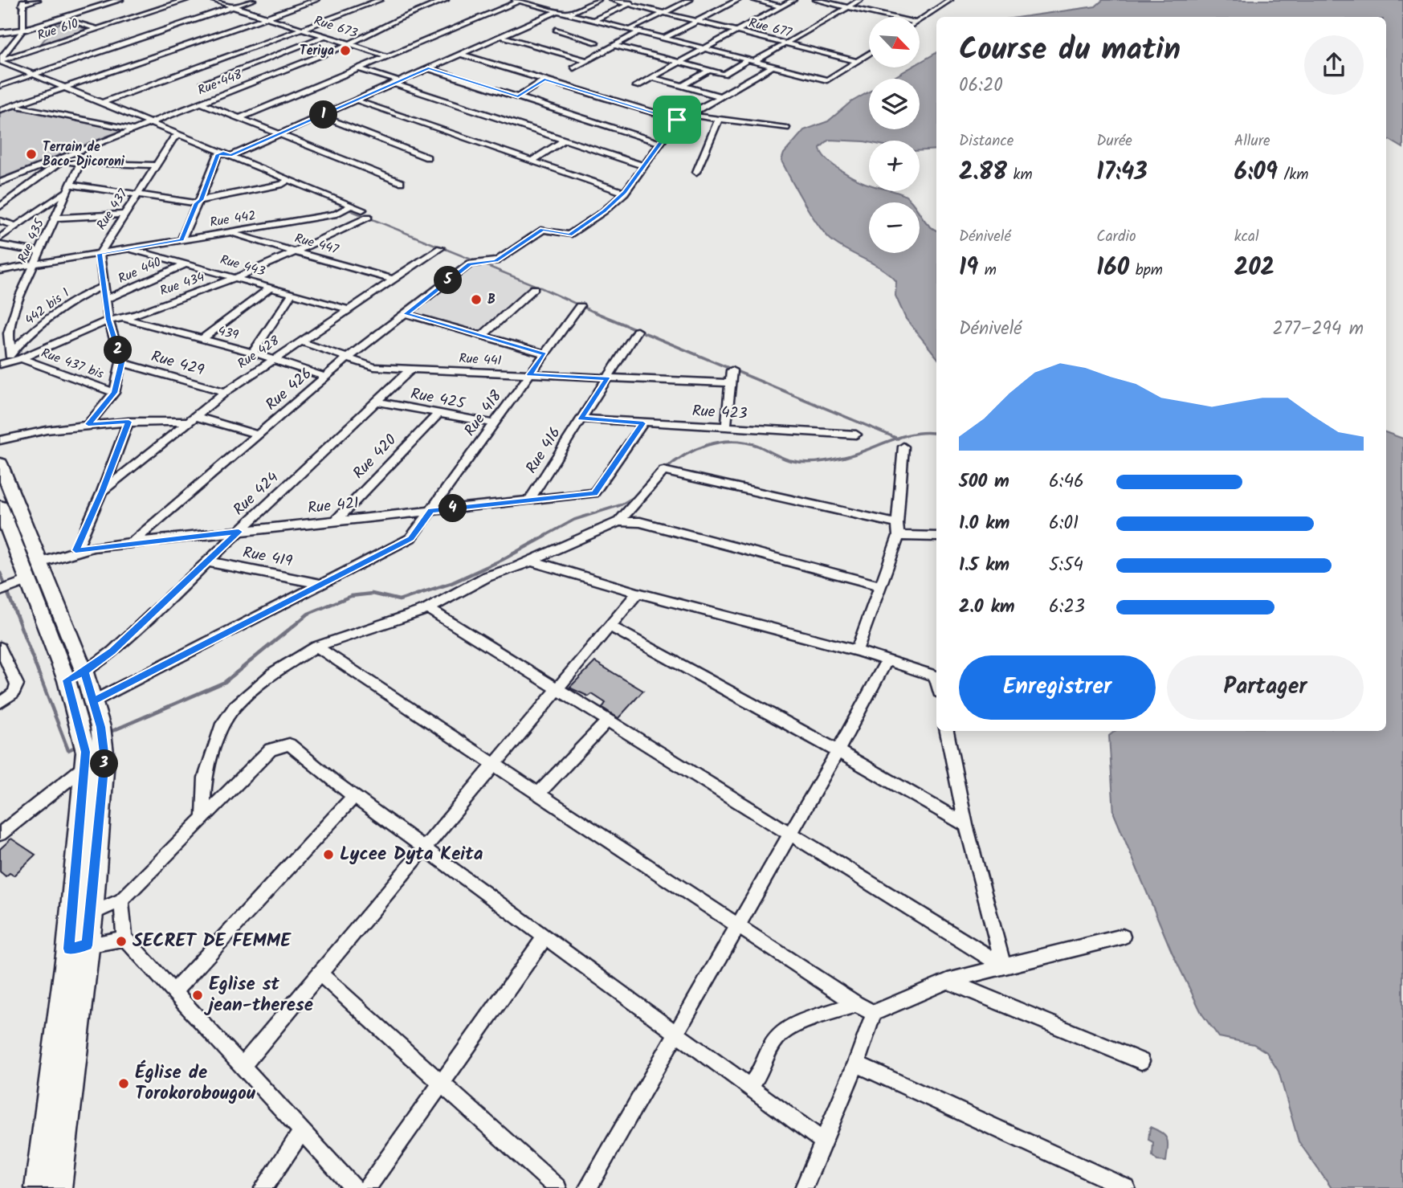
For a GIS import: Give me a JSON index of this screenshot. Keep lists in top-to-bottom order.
{
  "streets": {
    "street": [
      "Rue 673",
      "Rue 677",
      "Rue 610",
      "Rue 448",
      "Rue 437",
      "Rue 442",
      "Rue 435",
      "Rue 447",
      "Rue 443",
      "Rue 440",
      "Rue 434",
      "442 bis 1",
      "439",
      "Rue 428",
      "Rue 441",
      "Rue 437 bis",
      "Rue 429",
      "Rue 426",
      "Rue 425",
      "Rue 423",
      "Rue 418",
      "Rue 416",
      "Rue 420",
      "Rue 424",
      "Rue 421",
      "Rue 419"
    ]
  },
  "crossings": [
    ["Rue 673", "Rue 448"],
    ["Rue 437", "Rue 442"],
    ["Rue 437", "Rue 440"],
    ["Rue 437", "Rue 434"],
    ["Rue 437", "442 bis 1"],
    ["Rue 437", "Rue 429"],
    ["Rue 442", "Rue 435"],
    ["Rue 442", "Rue 447"],
    ["Rue 442", "Rue 443"],
    ["Rue 435", "442 bis 1"],
    ["Rue 447", "Rue 434"],
    ["Rue 447", "Rue 428"],
    ["Rue 443", "Rue 440"],
    ["Rue 443", "Rue 434"],
    ["Rue 443", "Rue 428"],
    ["Rue 434", "439"],
    ["Rue 434", "Rue 437 bis"],
    ["439", "Rue 428"],
    ["439", "Rue 426"],
    ["Rue 428", "Rue 441"],
    ["Rue 428", "Rue 429"],
    ["Rue 428", "Rue 421"],
    ["Rue 441", "Rue 426"],
    ["Rue 441", "Rue 418"],
    ["Rue 441", "Rue 416"],
    ["Rue 441", "Rue 424"],
    ["Rue 426", "Rue 421"],
    ["Rue 425", "Rue 418"],
    ["Rue 425", "Rue 420"],
    ["Rue 425", "Rue 424"],
    ["Rue 423", "Rue 416"],
    ["Rue 423", "Rue 421"],
    ["Rue 418", "Rue 421"],
    ["Rue 418", "Rue 419"],
    ["Rue 416", "Rue 421"],
    ["Rue 420", "Rue 421"],
    ["Rue 424", "Rue 421"],
    ["Rue 424", "Rue 419"]
  ],
  "places": [
    "Teriya",
    "Terrain de Baco-Djicoroni",
    "B",
    "Lycee Dyta Keita",
    "SECRET DE FEMME",
    "Eglise st jean-therese",
    "Église de Torokorobougou"
  ],
  "north": "bottom right",
  "page": {
    "map_buttons": ["+", "−"],
    "heading": ["Course du matin", "06:20"],
    "pins": [
      "1",
      "5",
      "2",
      "4",
      "3"
    ],
    "stats": [
      ["Distance", "2.88 km"],
      ["Durée", "17:43"],
      ["Allure", "6:09 /km"],
      ["Dénivelé", "19 m"],
      ["Cardio", "160 bpm"],
      ["kcal", "202"]
    ],
    "chart": ["Dénivelé", "277–294 m"],
    "list": [
      {
        "name": "500 m",
        "note": "6:46"
      },
      {
        "name": "1.0 km",
        "note": "6:01"
      },
      {
        "name": "1.5 km",
        "note": "5:54"
      },
      {
        "name": "2.0 km",
        "note": "6:23"
      }
    ],
    "buttons": ["Enregistrer", "Partager"]
  }
}
